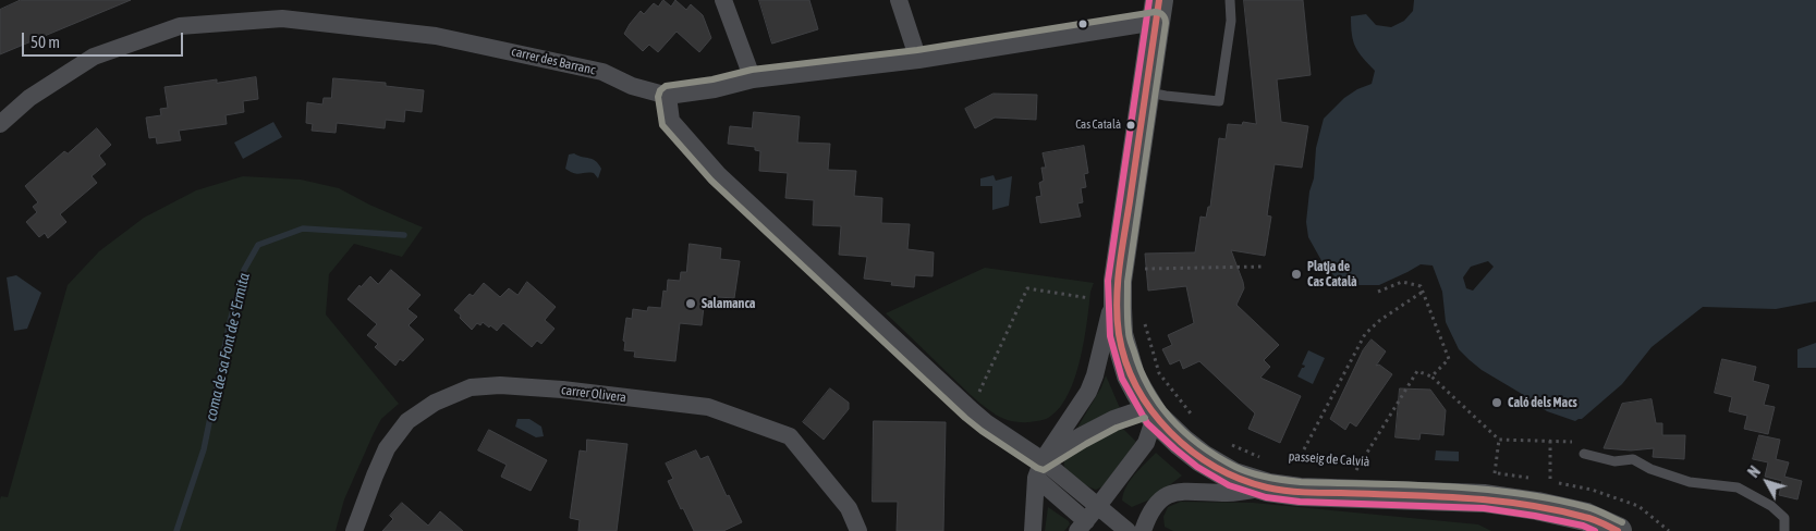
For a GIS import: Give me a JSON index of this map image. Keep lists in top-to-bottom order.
{
  "streets": {
    "street": ["carrer des Barranc", "carrer Olivera"],
    "path": ["passeig de Calvià"]
  },
  "water": ["coma de sa Font de s'Ermita"],
  "places": [
    "Cas Català",
    "Platja de Cas Català",
    "Salamanca",
    "Caló dels Macs"
  ],
  "scale_bar": "50 m",
  "north": "top left"
}
